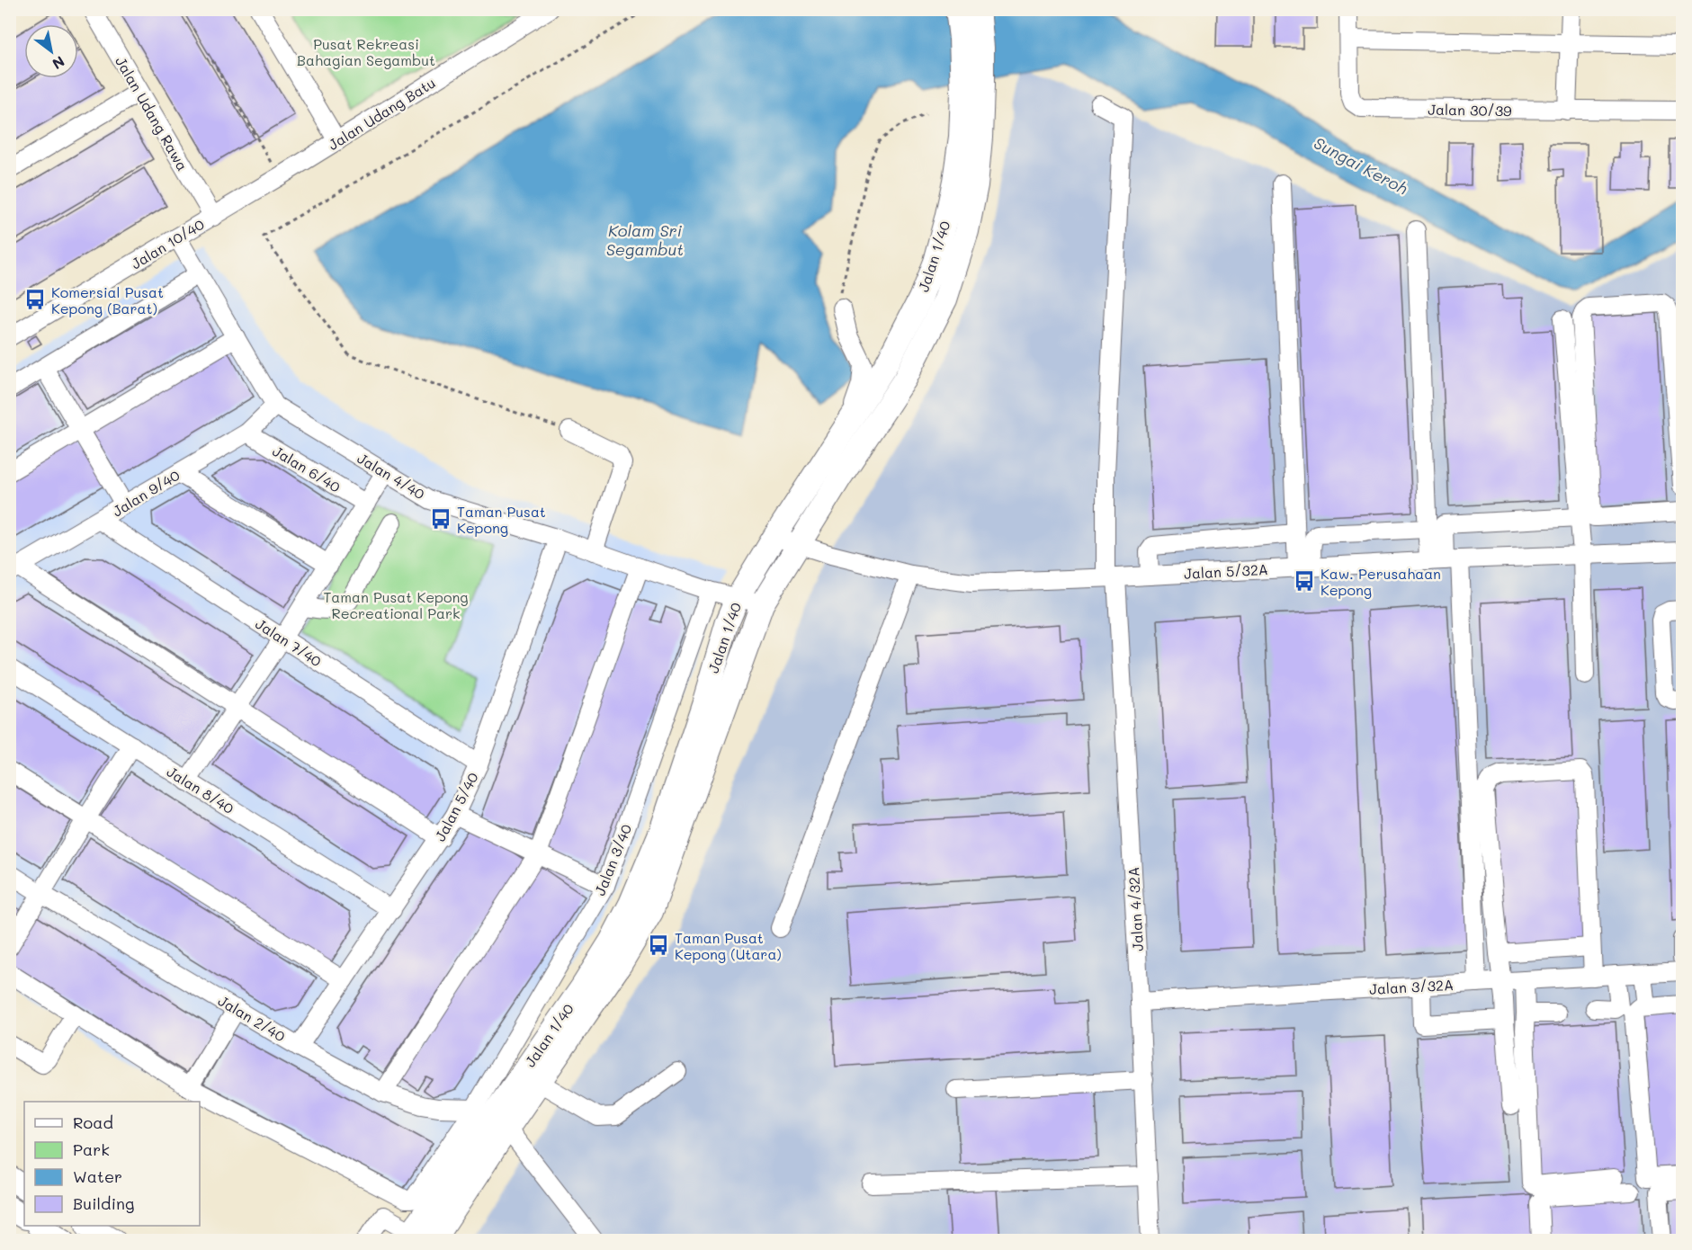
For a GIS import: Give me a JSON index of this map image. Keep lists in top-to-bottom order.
{
  "streets": {
    "main road": ["Jalan 1/40"],
    "street": [
      "Jalan 30/39",
      "Jalan Udang Rawa",
      "Jalan Udang Batu",
      "Jalan 10/40",
      "Jalan 6/40",
      "Jalan 4/40",
      "Jalan 9/40",
      "Jalan 5/32A",
      "Jalan 7/40",
      "Jalan 8/40",
      "Jalan 5/40",
      "Jalan 3/40",
      "Jalan 4/32A",
      "Jalan 3/32A",
      "Jalan 2/40"
    ]
  },
  "crossings": [
    ["Jalan Udang Rawa", "Jalan Udang Batu"],
    ["Jalan Udang Rawa", "Jalan 10/40"],
    ["Jalan Udang Batu", "Jalan 10/40"],
    ["Jalan 10/40", "Jalan 4/40"],
    ["Jalan 1/40", "Jalan 4/40"],
    ["Jalan 1/40", "Jalan 5/32A"],
    ["Jalan 1/40", "Jalan 3/40"],
    ["Jalan 1/40", "Jalan 2/40"],
    ["Jalan 6/40", "Jalan 9/40"],
    ["Jalan 4/40", "Jalan 9/40"],
    ["Jalan 4/40", "Jalan 5/40"],
    ["Jalan 4/40", "Jalan 3/40"],
    ["Jalan 9/40", "Jalan 7/40"],
    ["Jalan 5/32A", "Jalan 4/32A"],
    ["Jalan 7/40", "Jalan 5/40"],
    ["Jalan 8/40", "Jalan 5/40"],
    ["Jalan 5/40", "Jalan 2/40"],
    ["Jalan 3/40", "Jalan 2/40"],
    ["Jalan 4/32A", "Jalan 3/32A"]
  ],
  "water": ["Sungai Keroh", "Kolam Sri Segambut"],
  "parks": ["Pusat Rekreasi Bahagian Segambut", "Taman Pusat Kepong Recreational Park"],
  "places": {
    "bus stop": [
      "Komersial Pusat Kepong (Barat)",
      "Taman Pusat Kepong",
      "Kaw. Perusahaan Kepong",
      "Taman Pusat Kepong (Utara)"
    ]
  },
  "legend": [
    "Road",
    "Park",
    "Water",
    "Building"
  ],
  "north": "bottom right"
}
